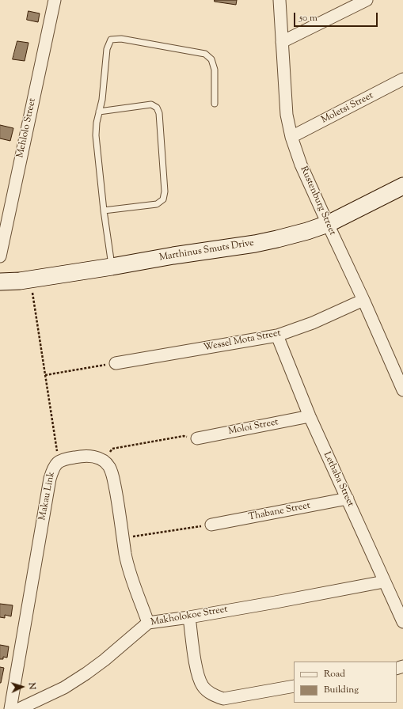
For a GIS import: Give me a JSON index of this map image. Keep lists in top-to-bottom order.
{
  "streets": {
    "street": [
      "Moletsi Street",
      "Mehlolo Street",
      "Rustenburg Street",
      "Marthinus Smuts Drive",
      "Wessel Mota Street",
      "Moloi Street",
      "Lethaba Street",
      "Makau Link",
      "Thabane Street",
      "Makholokoe Street"
    ]
  },
  "crossings": [
    ["Moletsi Street", "Rustenburg Street"],
    ["Rustenburg Street", "Marthinus Smuts Drive"],
    ["Rustenburg Street", "Wessel Mota Street"],
    ["Wessel Mota Street", "Lethaba Street"],
    ["Moloi Street", "Lethaba Street"],
    ["Lethaba Street", "Thabane Street"],
    ["Lethaba Street", "Makholokoe Street"]
  ],
  "legend": ["Road", "Building"],
  "scale_bar": "50 m",
  "north": "right"
}
